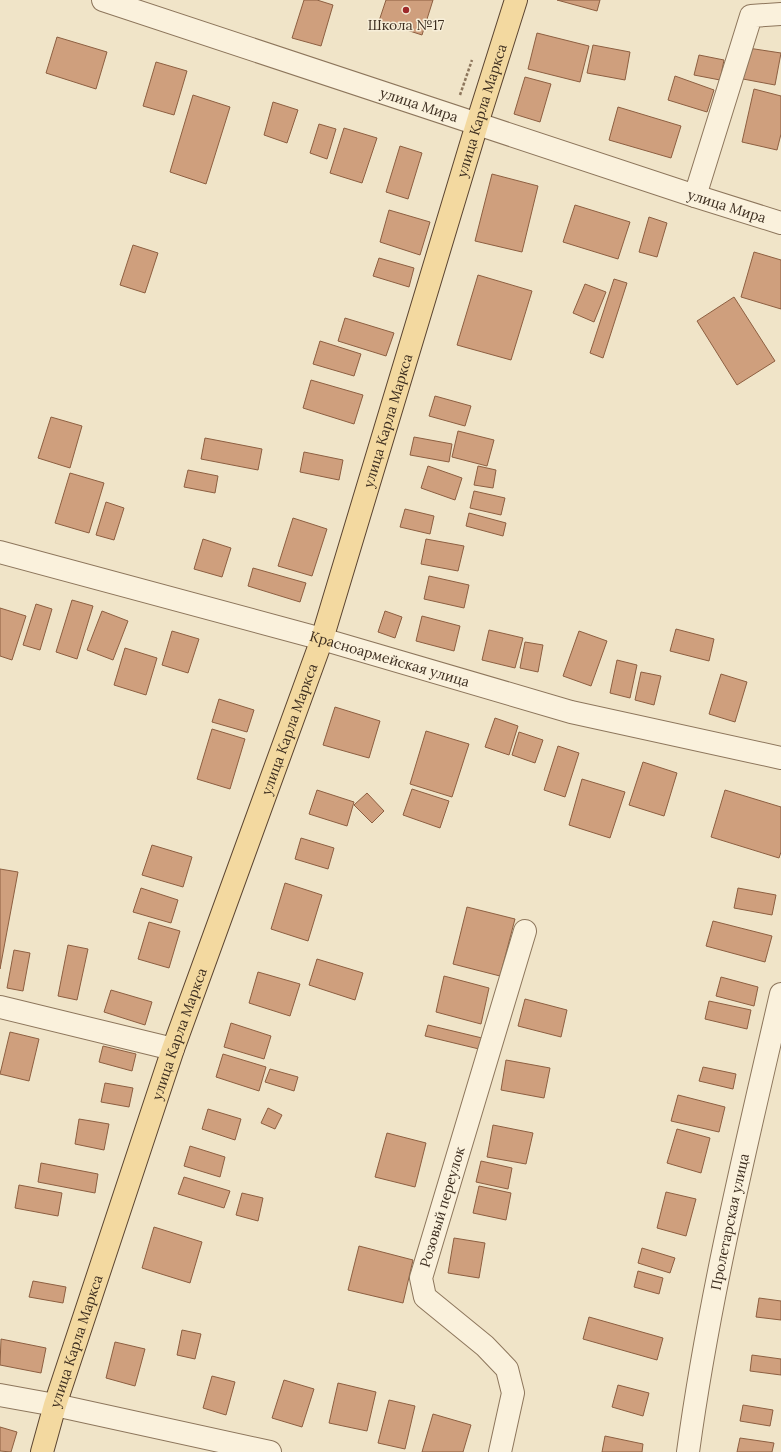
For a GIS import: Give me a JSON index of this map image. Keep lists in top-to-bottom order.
{
  "streets": {
    "main road": ["улица Карла Маркса"],
    "street": [
      "улица Мира",
      "Красноармейская улица",
      "Розовый переулок",
      "Пролетарская улица"
    ]
  },
  "crossings": [
    ["улица Мира", "улица Карла Маркса"],
    ["улица Карла Маркса", "Красноармейская улица"]
  ],
  "places": ["Школа №17"]
}
